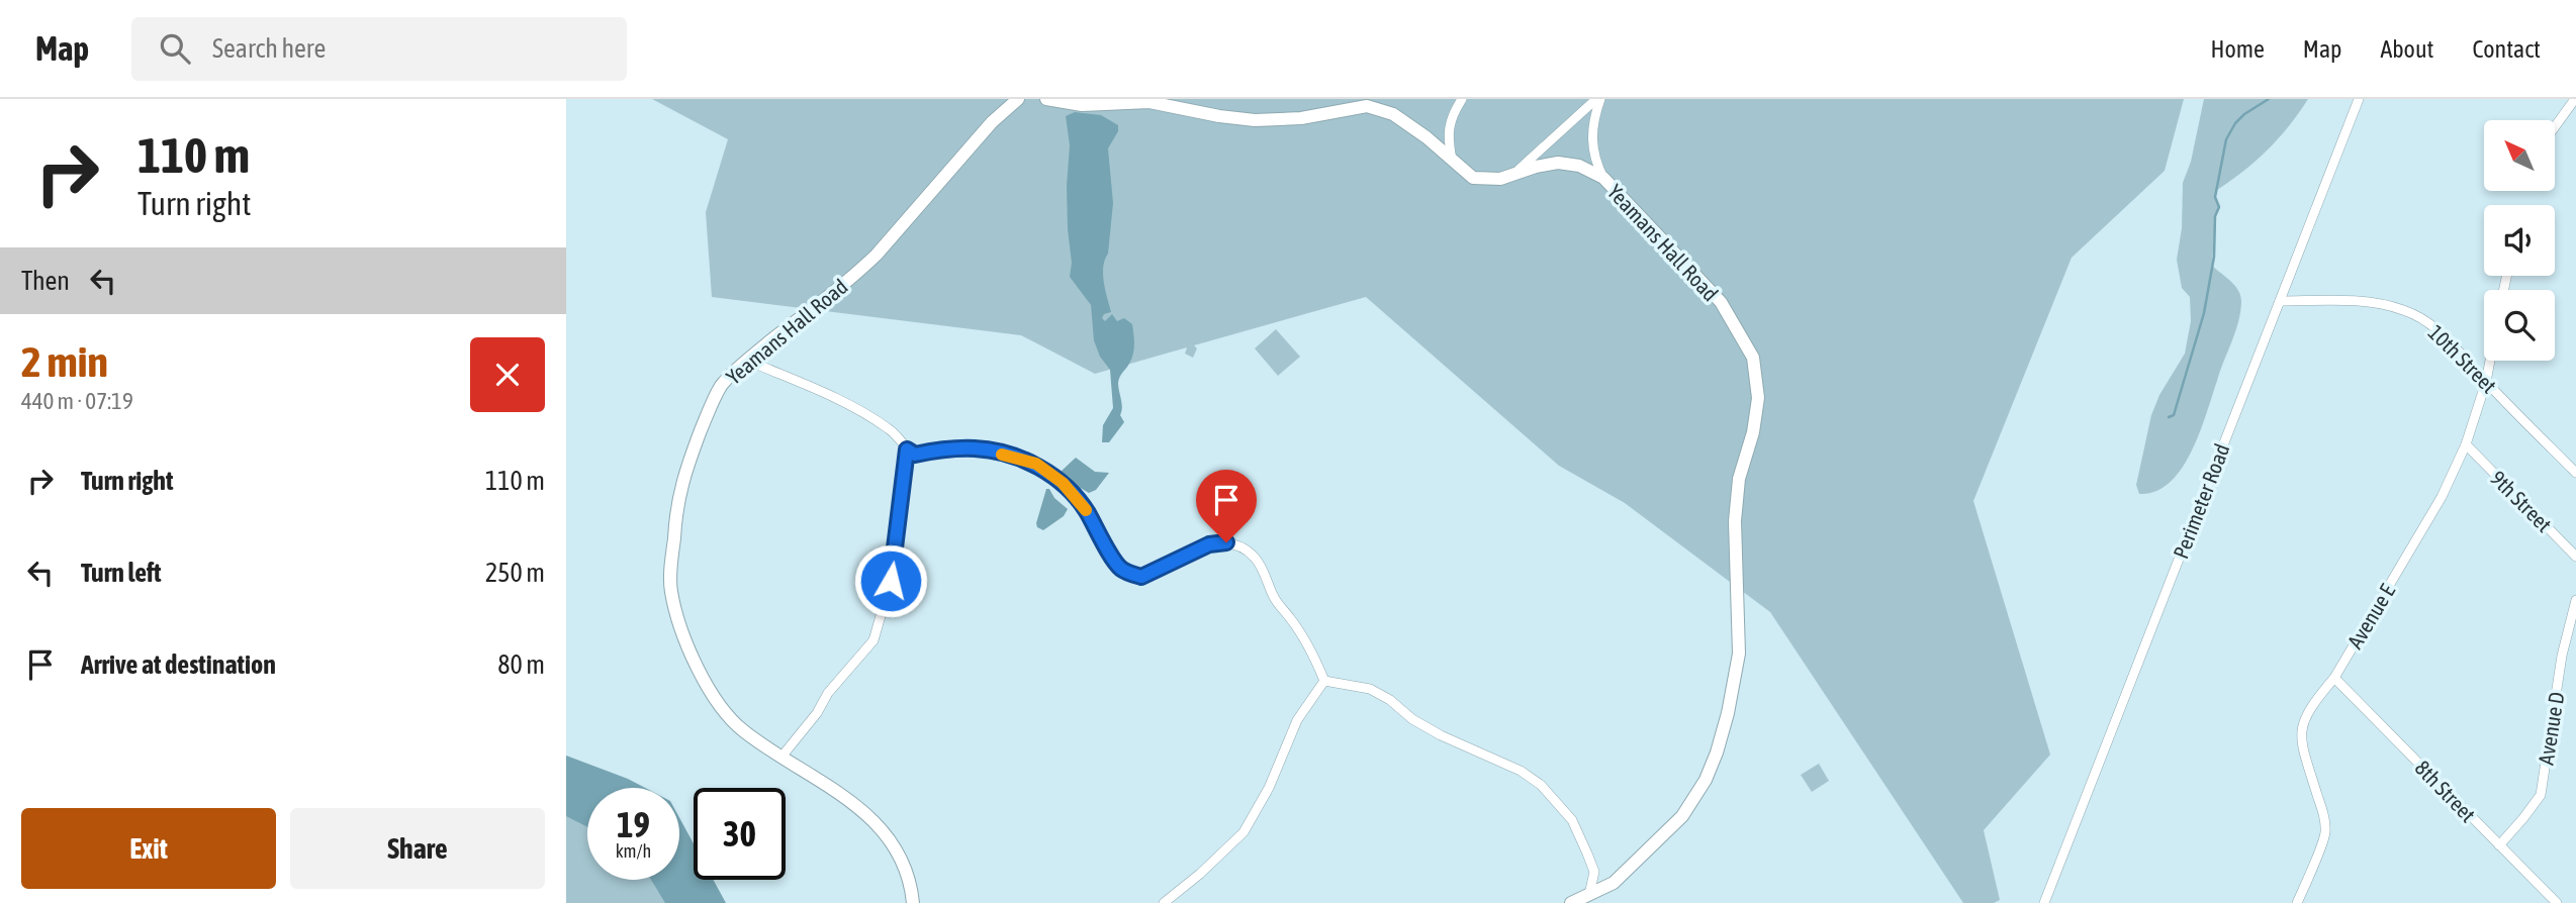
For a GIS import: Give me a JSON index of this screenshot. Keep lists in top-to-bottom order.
{
  "streets": {
    "street": [
      "Yeamans Hall Road",
      "10th Street",
      "Perimeter Road",
      "9th Street",
      "Avenue E",
      "Avenue D",
      "8th Street"
    ]
  },
  "crossings": [
    ["10th Street", "Perimeter Road"],
    ["10th Street", "Avenue E"],
    ["9th Street", "Avenue E"],
    ["Avenue E", "8th Street"],
    ["Avenue D", "8th Street"]
  ],
  "north": "top left",
  "page": {
    "header": "Map",
    "search": "Search here",
    "nav": [
      "Home",
      "Map",
      "About",
      "Contact"
    ],
    "turn": ["110 m", "Turn right"],
    "then": "Then",
    "heading": ["2 min", "440 m · 07:19"],
    "list": [
      {
        "name": "Turn right",
        "value": "110 m"
      },
      {
        "name": "Turn left",
        "value": "250 m"
      },
      {
        "name": "Arrive at destination",
        "value": "80 m"
      }
    ],
    "speed": "19 km/h",
    "limit": "30",
    "buttons": ["Exit", "Share"]
  }
}
